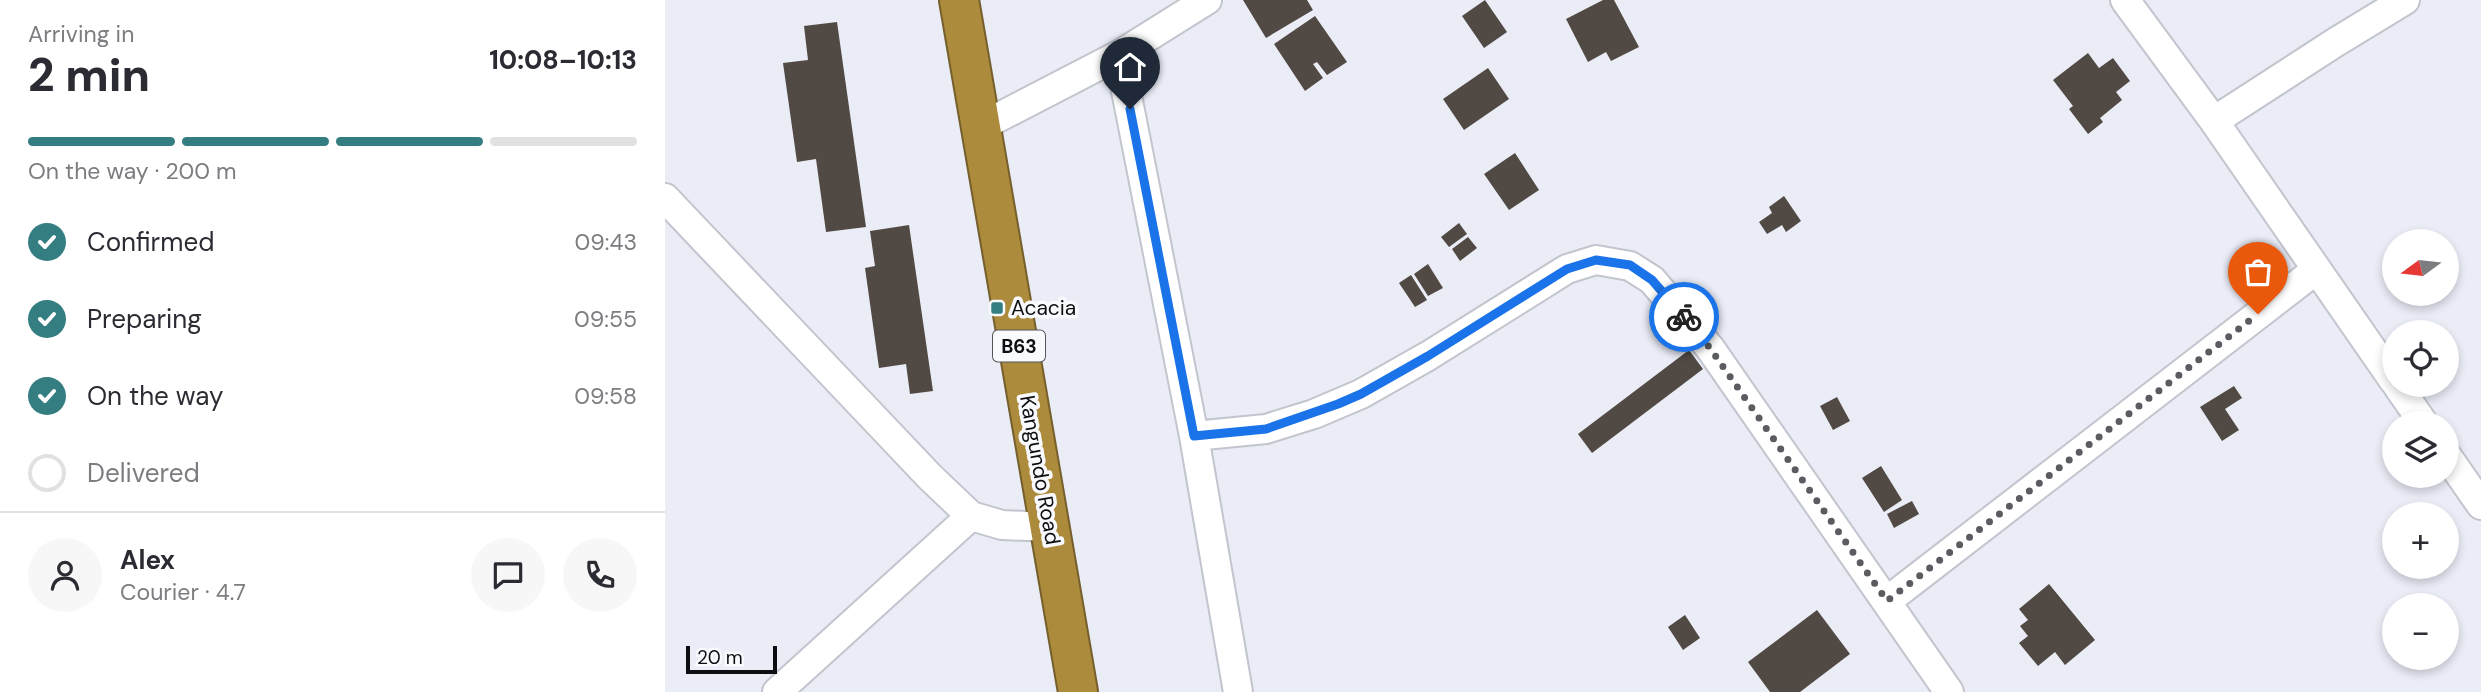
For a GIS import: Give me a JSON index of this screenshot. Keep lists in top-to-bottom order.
{
  "streets": {
    "highway": ["B63", "Kangundo Road"]
  },
  "places": {
    "transit": ["Acacia"]
  },
  "scale_bar": "20 m",
  "north": "left",
  "page": {
    "heading": ["2 min", "Arriving in", "10:08–10:13"],
    "panel": ["Alex", "Courier · 4.7"],
    "bar": "On the way · 200 m",
    "list": [
      ["Confirmed", "09:43"],
      ["Preparing", "09:55"],
      ["On the way", "09:58"],
      "Delivered"
    ],
    "map_buttons": ["+", "−"],
    "scale": "20 m"
  }
}
